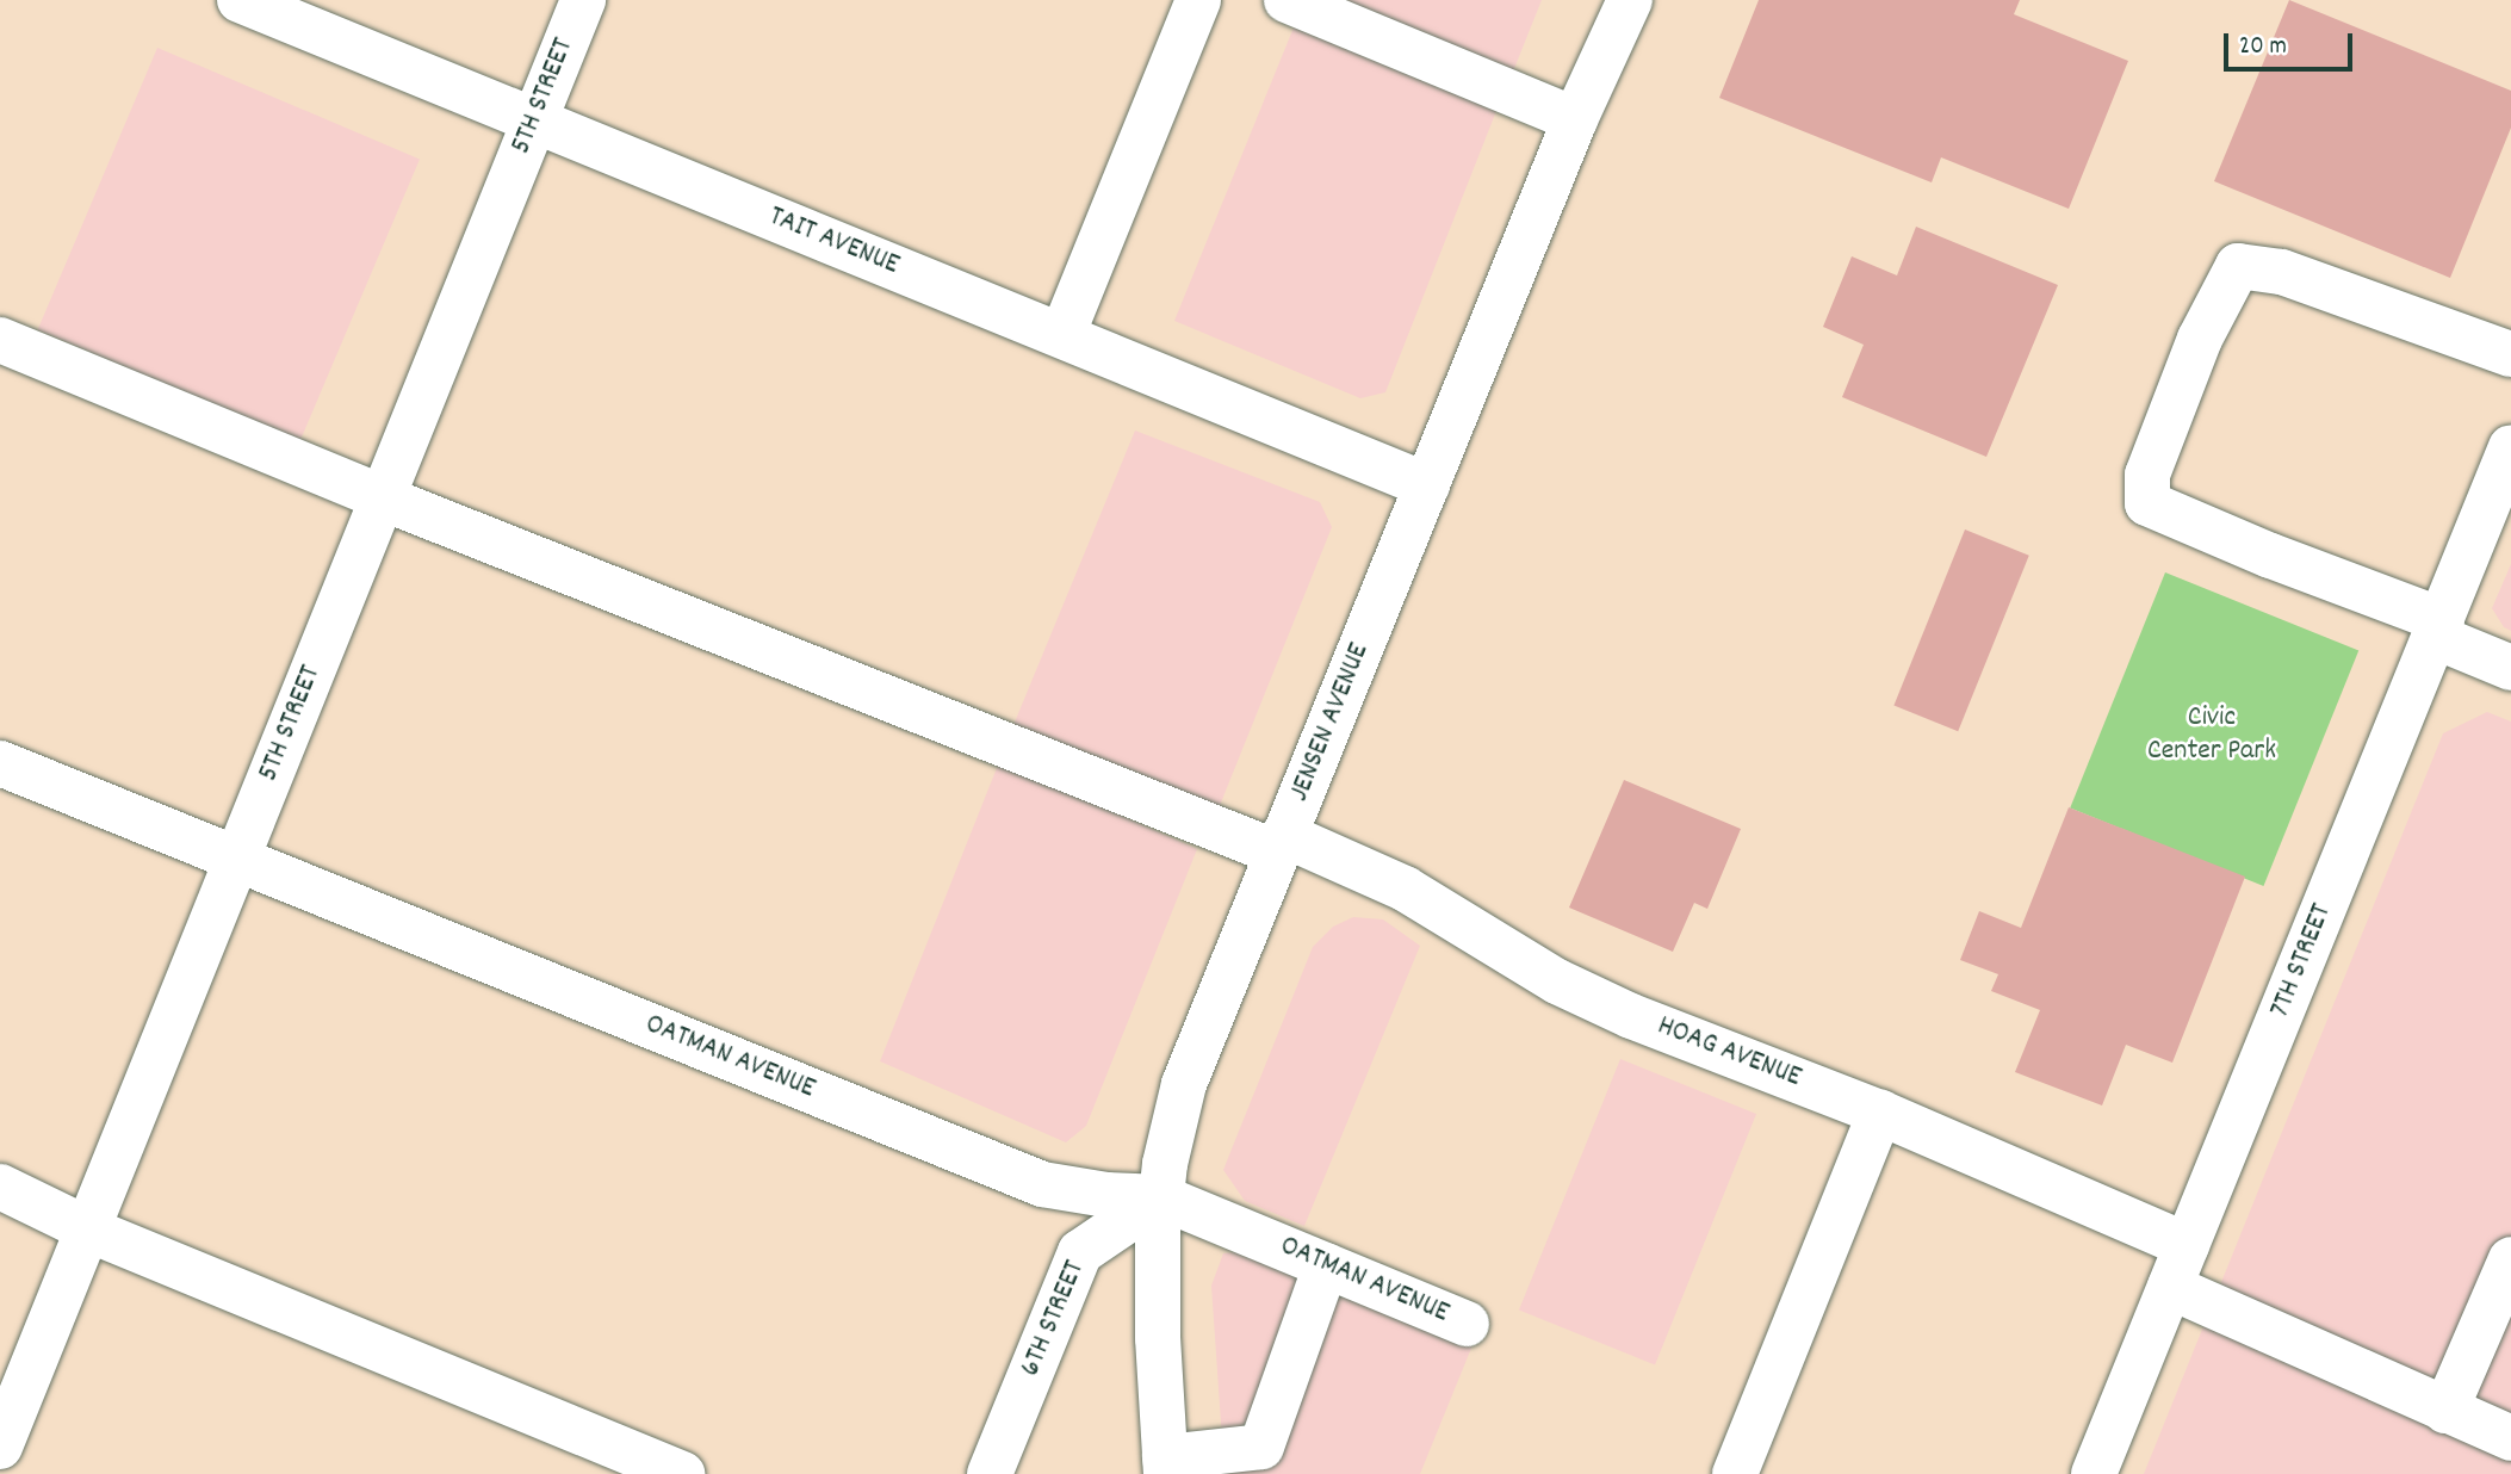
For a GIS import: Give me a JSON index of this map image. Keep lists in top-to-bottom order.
{
  "streets": {
    "street": [
      "5TH STREET",
      "TAIT AVENUE",
      "JENSEN AVENUE",
      "7TH STREET",
      "HOAG AVENUE",
      "OATMAN AVENUE",
      "6TH STREET"
    ]
  },
  "crossings": [
    ["5TH STREET", "TAIT AVENUE"],
    ["5TH STREET", "HOAG AVENUE"],
    ["5TH STREET", "OATMAN AVENUE"],
    ["TAIT AVENUE", "JENSEN AVENUE"],
    ["JENSEN AVENUE", "HOAG AVENUE"],
    ["JENSEN AVENUE", "OATMAN AVENUE"],
    ["JENSEN AVENUE", "6TH STREET"],
    ["7TH STREET", "HOAG AVENUE"],
    ["OATMAN AVENUE", "6TH STREET"]
  ],
  "parks": ["Civic Center Park"],
  "scale_bar": "20 m"
}
